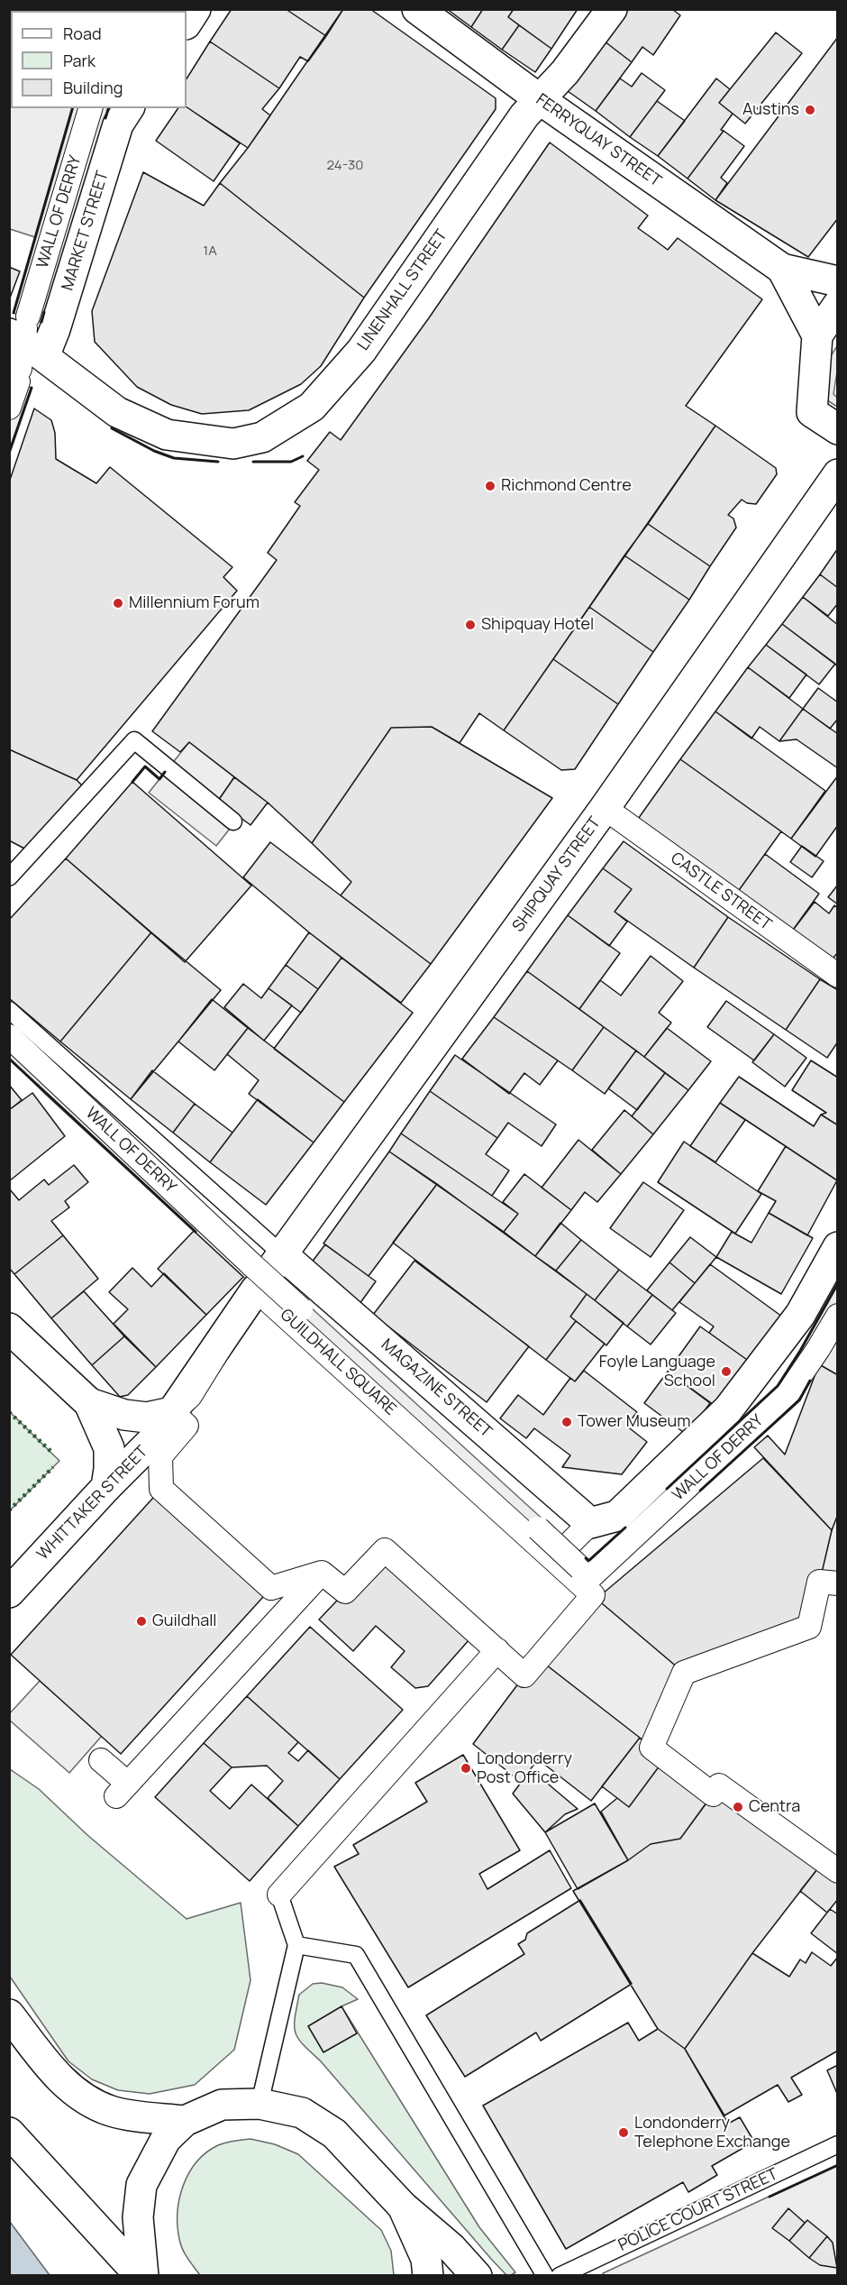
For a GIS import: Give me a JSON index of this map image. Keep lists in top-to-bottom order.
{
  "streets": {
    "main road": [
      "FERRYQUAY STREET",
      "MARKET STREET",
      "LINENHALL STREET",
      "SHIPQUAY STREET",
      "MAGAZINE STREET",
      "WHITTAKER STREET"
    ],
    "street": ["WALL OF DERRY", "CASTLE STREET", "GUILDHALL SQUARE"],
    "lane": ["POLICE COURT STREET"]
  },
  "crossings": [
    ["FERRYQUAY STREET", "LINENHALL STREET"],
    ["WALL OF DERRY", "MARKET STREET"],
    ["WALL OF DERRY", "LINENHALL STREET"],
    ["WALL OF DERRY", "SHIPQUAY STREET"],
    ["WALL OF DERRY", "GUILDHALL SQUARE"],
    ["WALL OF DERRY", "MAGAZINE STREET"],
    ["MARKET STREET", "LINENHALL STREET"],
    ["SHIPQUAY STREET", "CASTLE STREET"],
    ["SHIPQUAY STREET", "GUILDHALL SQUARE"],
    ["SHIPQUAY STREET", "MAGAZINE STREET"],
    ["SHIPQUAY STREET", "WHITTAKER STREET"],
    ["GUILDHALL SQUARE", "MAGAZINE STREET"]
  ],
  "places": [
    "Austins",
    "Richmond Centre",
    "Millennium Forum",
    "Shipquay Hotel",
    "Foyle Language School",
    "Tower Museum",
    "Guildhall",
    "Londonderry Post Office",
    "Centra",
    "Londonderry Telephone Exchange"
  ],
  "house_numbers": ["24-30", "1A"],
  "legend": ["Road", "Park", "Building"]
}
